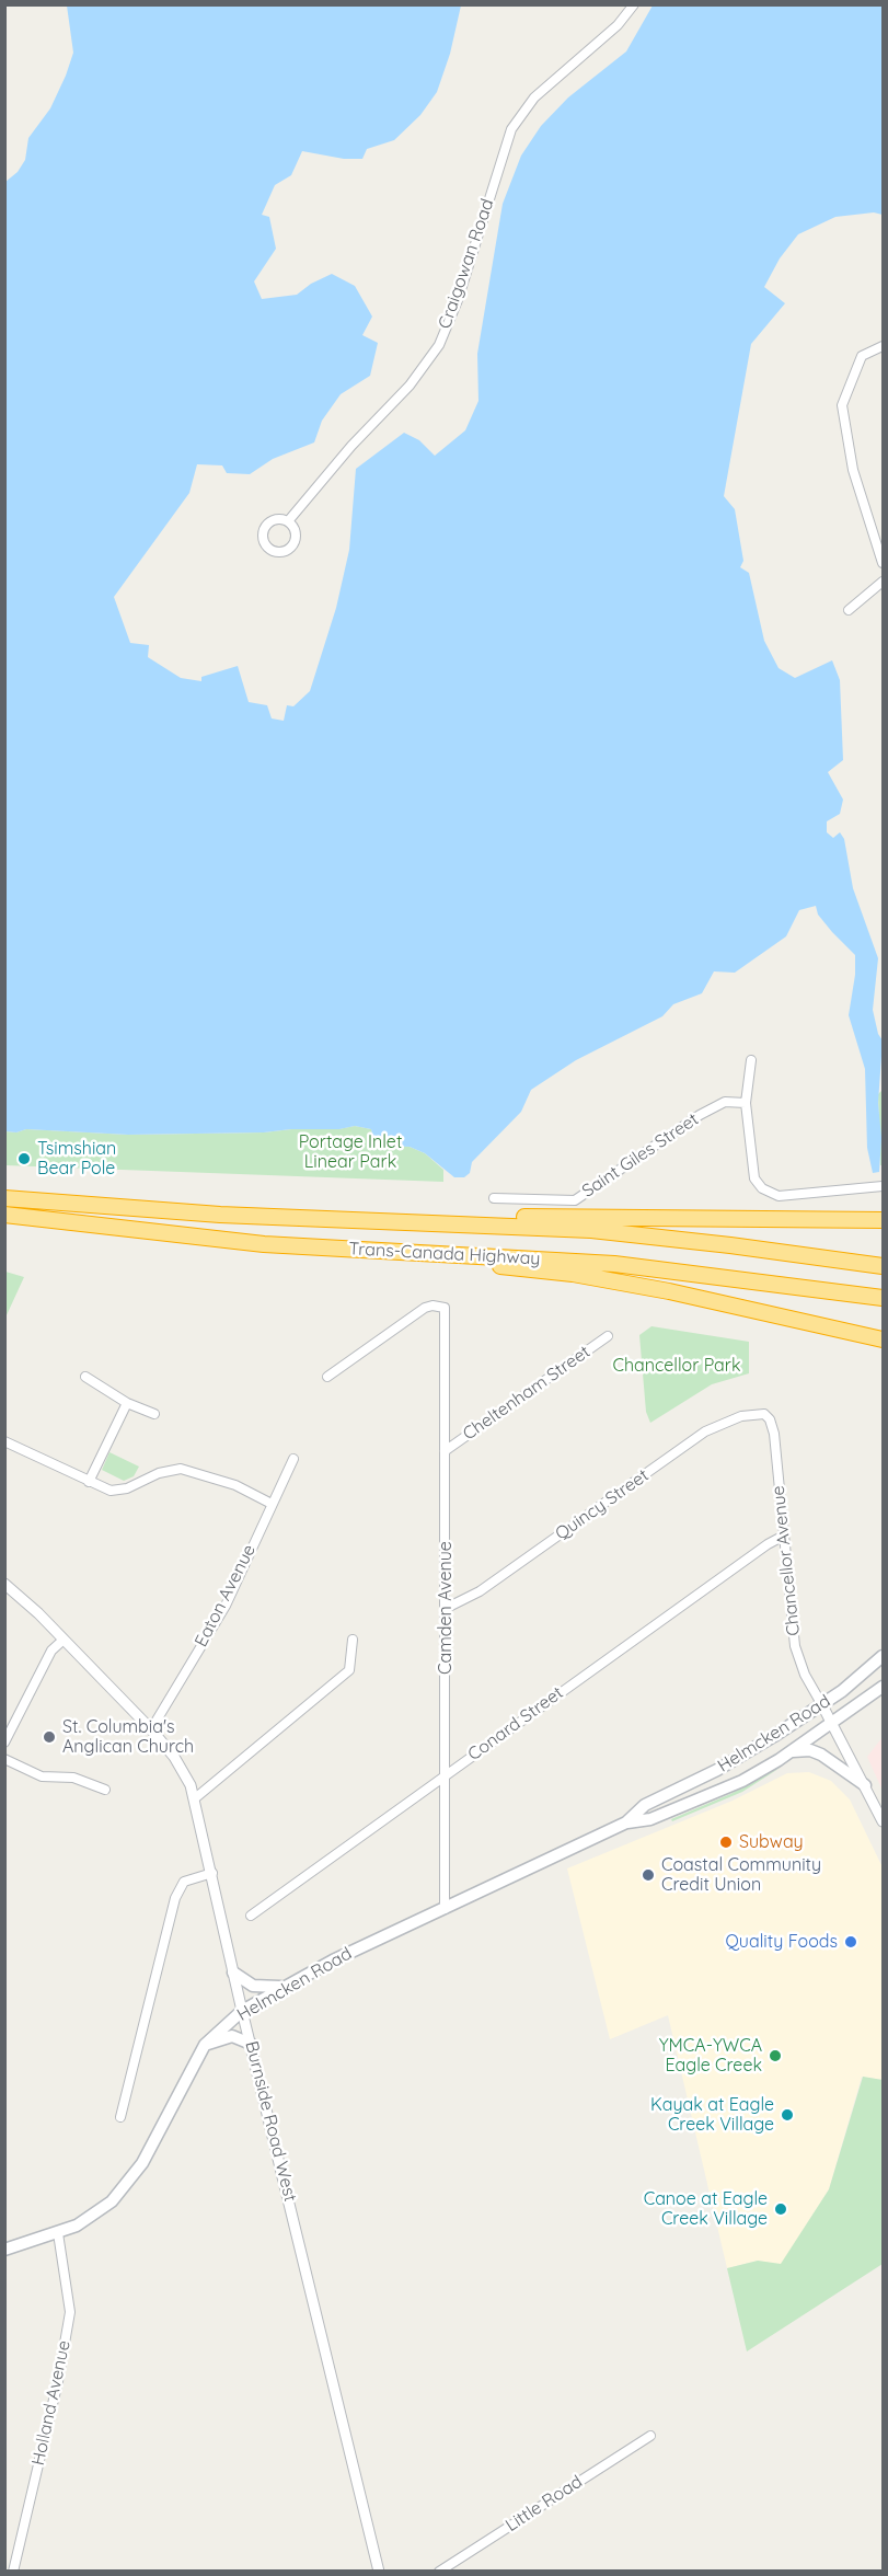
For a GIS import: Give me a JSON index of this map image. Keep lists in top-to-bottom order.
{
  "streets": {
    "highway": ["Trans-Canada Highway"],
    "main road": ["Helmcken Road"],
    "street": [
      "Craigowan Road",
      "Saint Giles Street",
      "Cheltenham Street",
      "Quincy Street",
      "Chancellor Avenue",
      "Eaton Avenue",
      "Camden Avenue",
      "Conard Street",
      "Burnside Road West",
      "Holland Avenue",
      "Little Road"
    ]
  },
  "crossings": [
    ["Cheltenham Street", "Camden Avenue"],
    ["Quincy Street", "Chancellor Avenue"],
    ["Quincy Street", "Camden Avenue"],
    ["Chancellor Avenue", "Conard Street"],
    ["Chancellor Avenue", "Helmcken Road"],
    ["Eaton Avenue", "Burnside Road West"],
    ["Camden Avenue", "Conard Street"],
    ["Camden Avenue", "Helmcken Road"],
    ["Helmcken Road", "Burnside Road West"],
    ["Helmcken Road", "Holland Avenue"]
  ],
  "parks": ["Portage Inlet Linear Park", "Chancellor Park"],
  "places": [
    "Tsimshian Bear Pole",
    "St. Columbia's Anglican Church",
    "Subway",
    "Coastal Community Credit Union",
    "Quality Foods",
    "YMCA-YWCA Eagle Creek",
    "Kayak at Eagle Creek Village",
    "Canoe at Eagle Creek Village"
  ]
}
